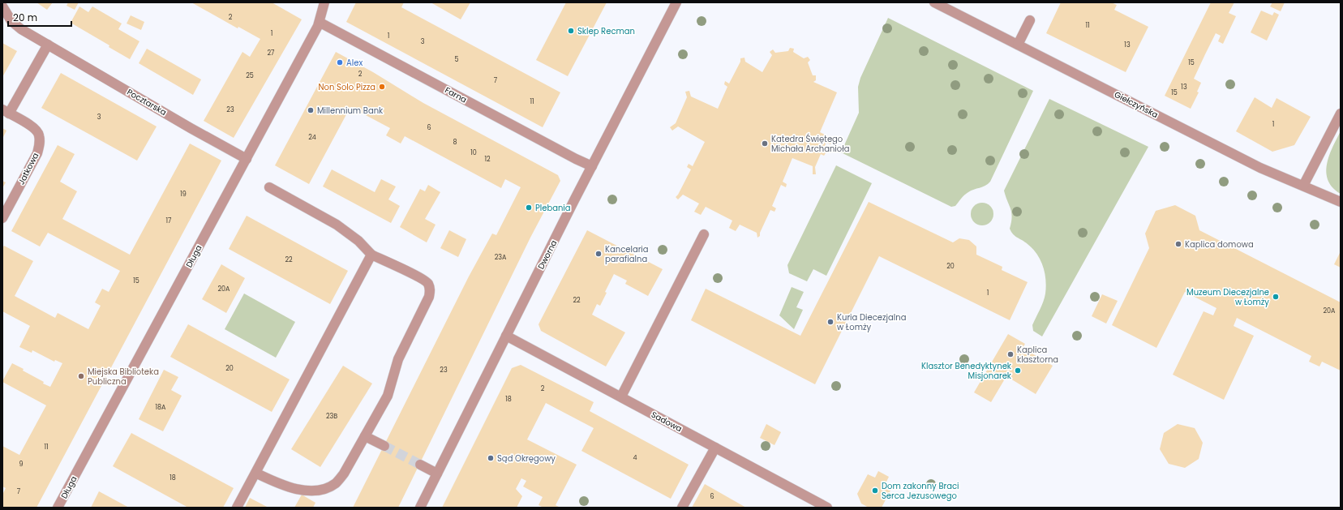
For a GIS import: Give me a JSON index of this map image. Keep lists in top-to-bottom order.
{
  "streets": {
    "street": [
      "Farna",
      "Pocztarska",
      "Giełczyńska",
      "Jatkowa",
      "Dworna",
      "Długa",
      "Sadowa"
    ]
  },
  "crossings": [
    ["Farna", "Dworna"],
    ["Farna", "Długa"],
    ["Pocztarska", "Długa"],
    ["Dworna", "Sadowa"]
  ],
  "places": [
    "Sklep Recman",
    "Alex",
    "Non Solo Pizza",
    "Millennium Bank",
    "Katedra Świętego Michała Archanioła",
    "Plebania",
    "Kaplica domowa",
    "Kancelaria parafialna",
    "Muzeum Diecezjalne w Łomży",
    "Kuria Diecezjalna w Łomży",
    "Kaplica klasztorna",
    "Klasztor Benedyktynek Misjonarek",
    "Miejska Biblioteka Publiczna",
    "Sąd Okręgowy",
    "Dom zakonny Braci Serca Jezusowego"
  ],
  "house_numbers": [
    "2",
    "11",
    "1",
    "1",
    "3",
    "13",
    "27",
    "5",
    "15",
    "2",
    "25",
    "7",
    "13",
    "15",
    "11",
    "23",
    "3",
    "1",
    "6",
    "24",
    "8",
    "10",
    "12",
    "19",
    "17",
    "23A",
    "22",
    "20",
    "15",
    "20A",
    "1",
    "22",
    "20A",
    "20",
    "23",
    "2",
    "18",
    "18A",
    "23B",
    "11",
    "4",
    "9",
    "18",
    "7",
    "6"
  ],
  "scale_bar": "20 m"
}
